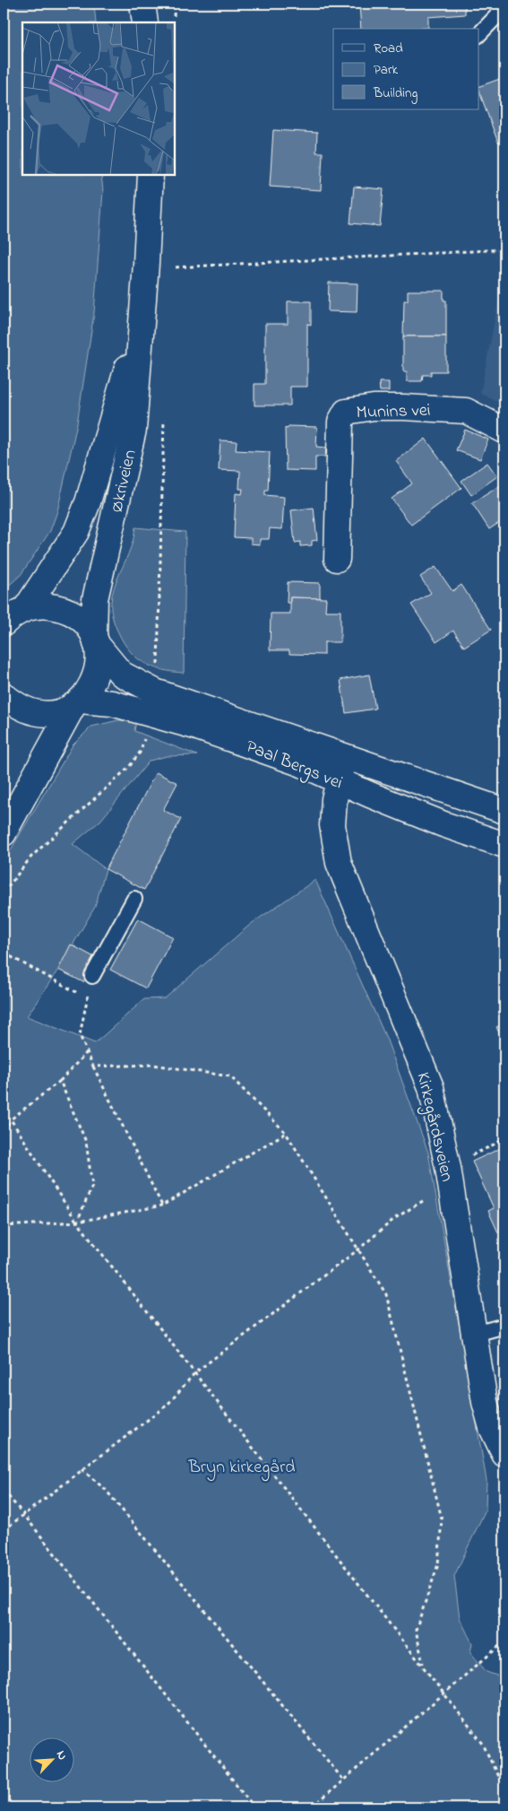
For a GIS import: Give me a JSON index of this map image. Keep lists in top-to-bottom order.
{
  "streets": {
    "street": [
      "Munins vei",
      "Økriveien",
      "Paal Bergs vei",
      "Kirkegårdsveien"
    ]
  },
  "crossings": [
    ["Økriveien", "Paal Bergs vei"],
    ["Paal Bergs vei", "Kirkegårdsveien"]
  ],
  "parks": ["Bryn kirkegård"],
  "legend": ["Road", "Park", "Building"],
  "north": "top right"
}
